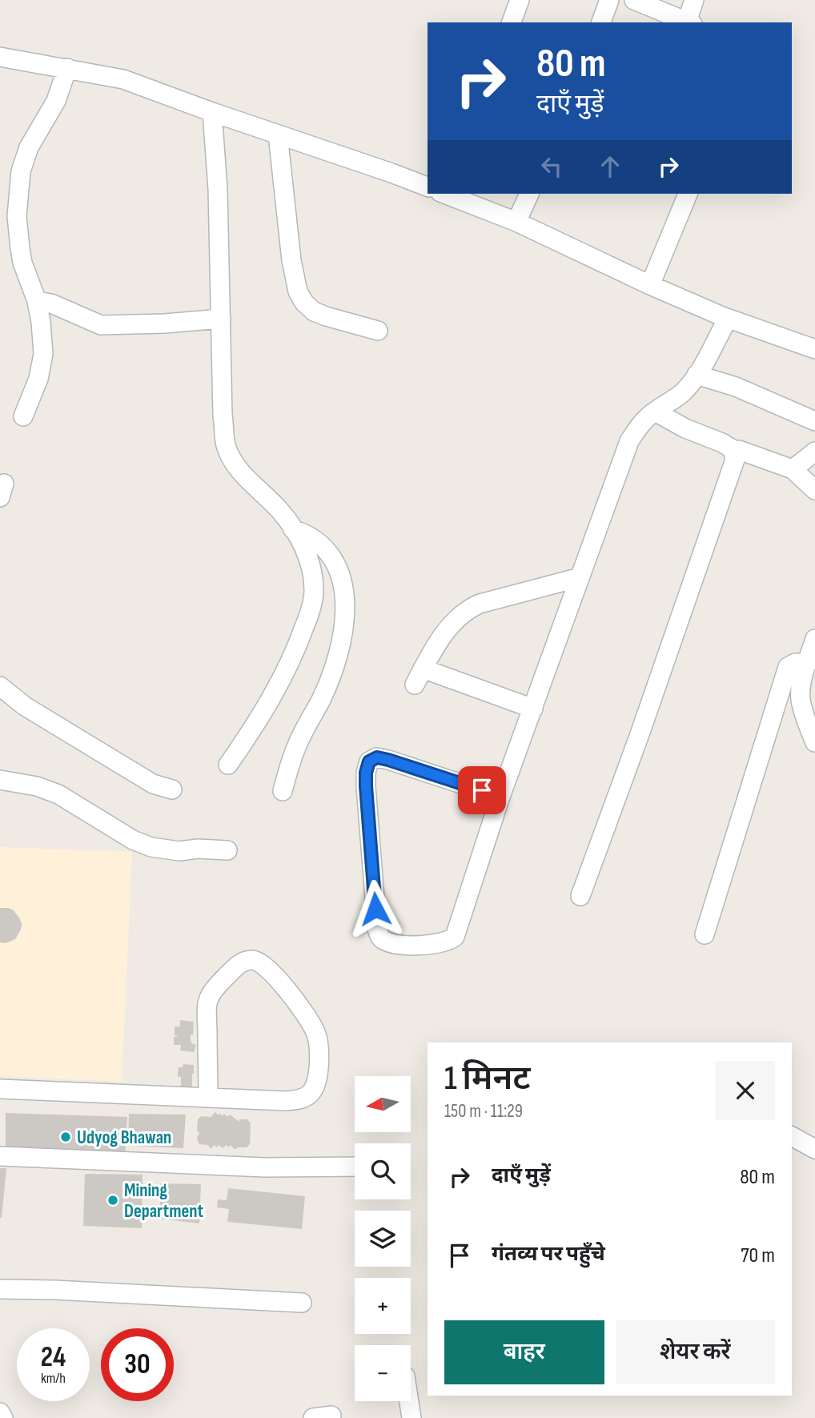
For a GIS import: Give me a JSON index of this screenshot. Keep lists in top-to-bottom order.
{
  "places": ["Udyog Bhawan", "Mining Department"],
  "north": "left",
  "page": {
    "turn": ["80 m", "दाएँ मुड़ें"],
    "heading": ["1 मिनट", "150 m · 11:29"],
    "map_buttons": ["+", "−"],
    "list": [
      {
        "name": "दाएँ मुड़ें",
        "value": "80 m"
      },
      {
        "name": "गंतव्य पर पहुँचे",
        "value": "70 m"
      }
    ],
    "buttons": ["बाहर", "शेयर करें"],
    "speed": "24 km/h",
    "limit": "30"
  }
}
